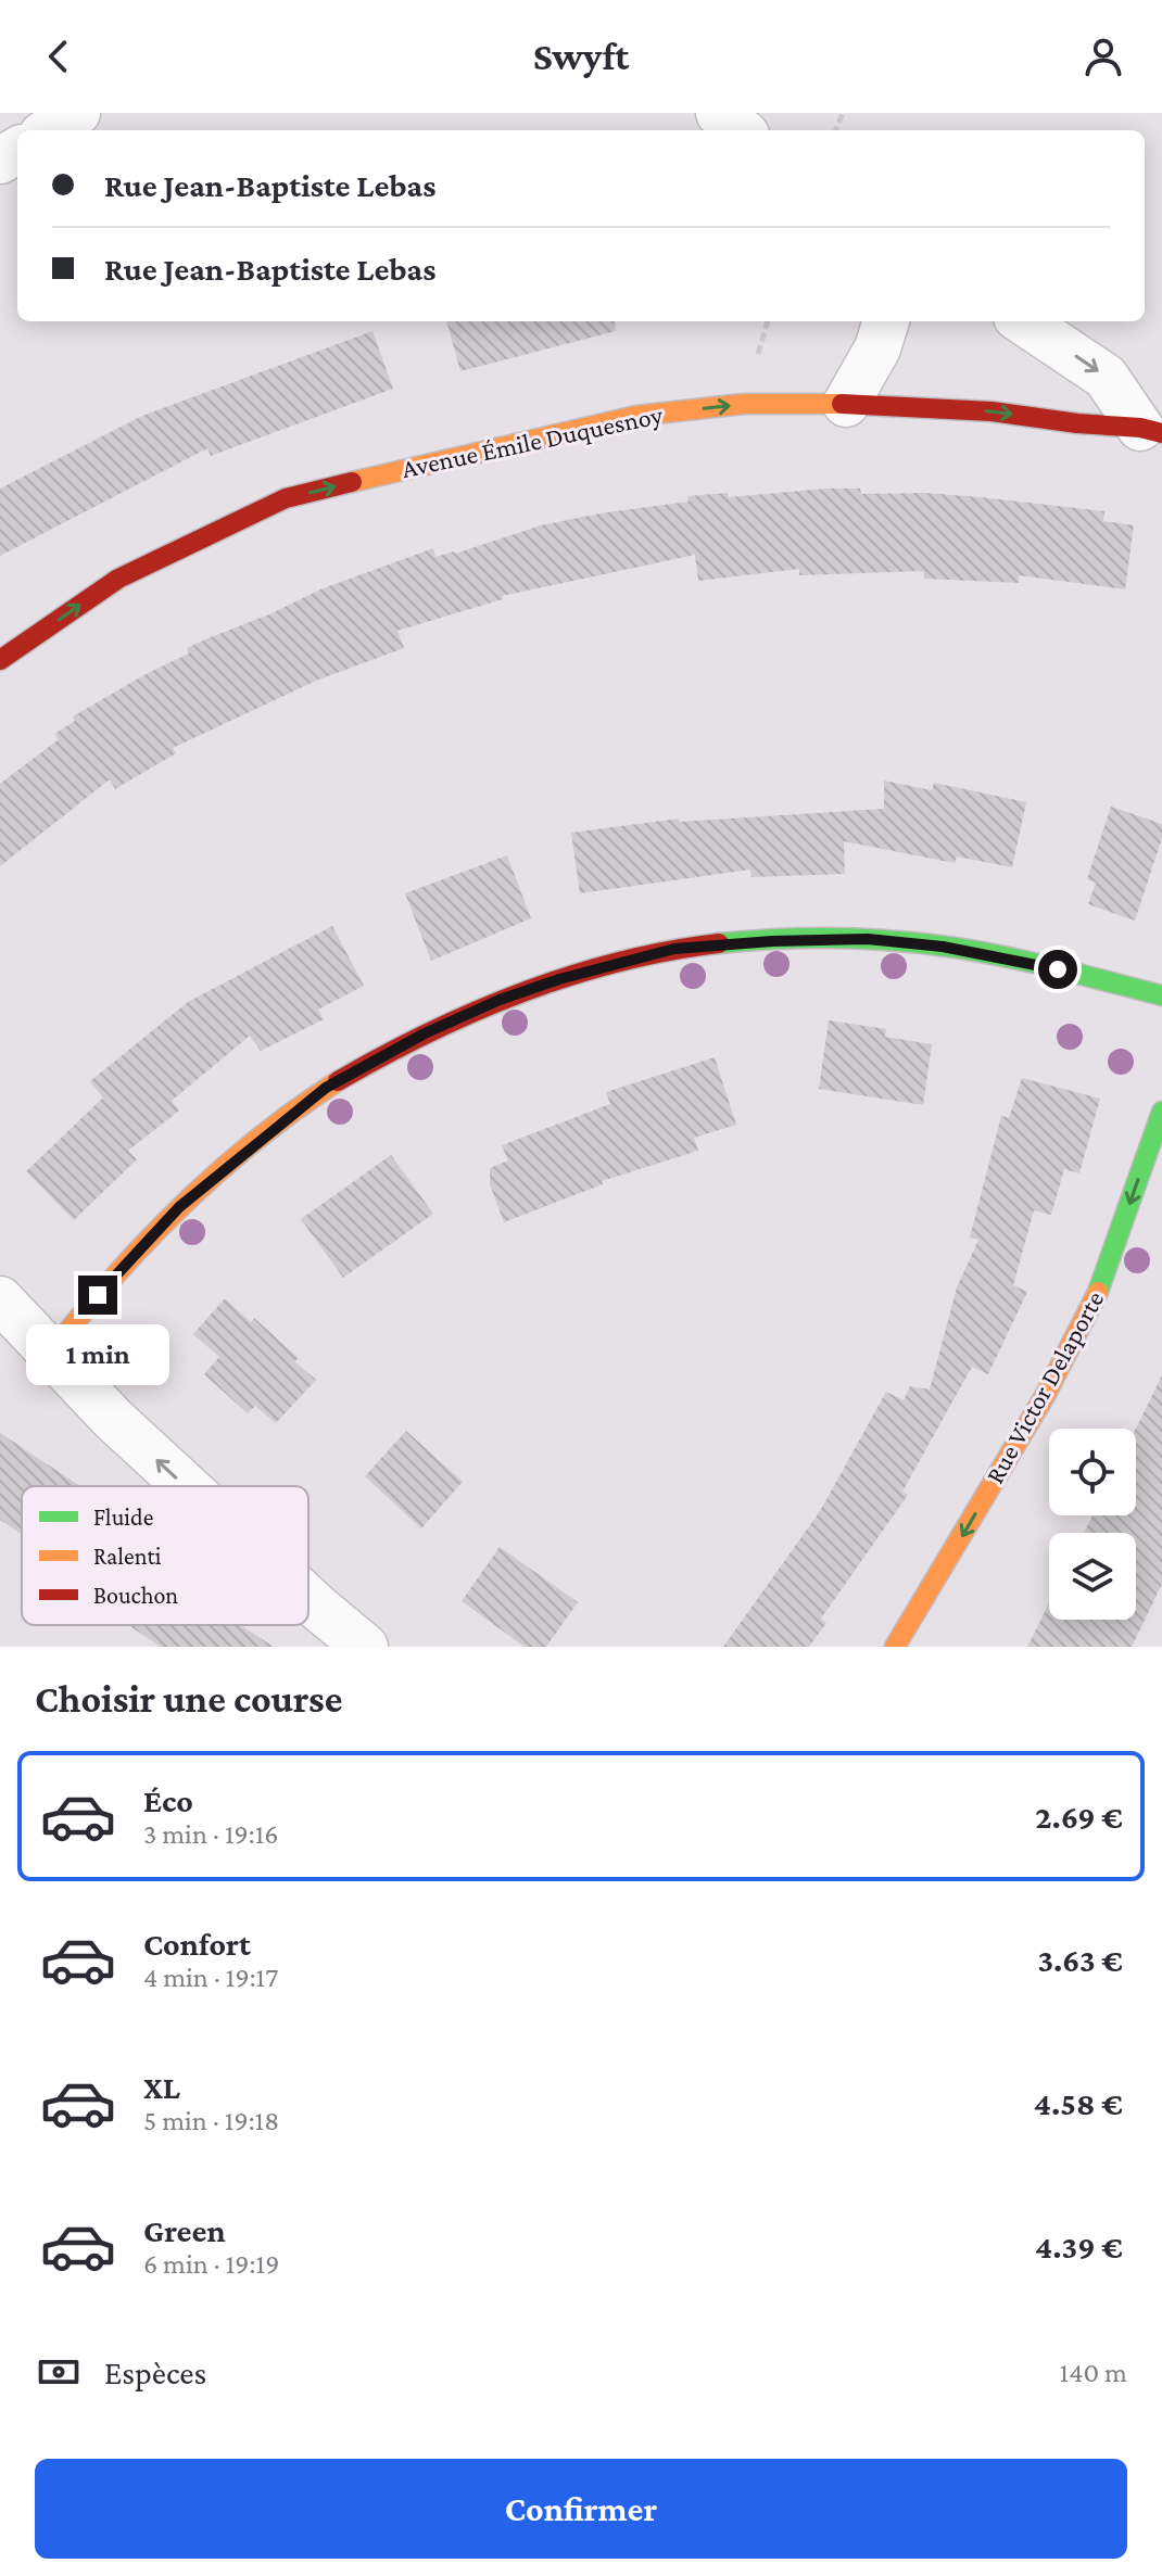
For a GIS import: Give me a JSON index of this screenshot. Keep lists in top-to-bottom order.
{
  "streets": {
    "street": ["Avenue Émile Duquesnoy", "Rue Victor Delaporte"]
  },
  "one_way": ["Avenue Émile Duquesnoy", "Rue Victor Delaporte"],
  "legend": ["Fluide", "Ralenti", "Bouchon"],
  "page": {
    "header": "Swyft",
    "banner": ["Rue Jean-Baptiste Lebas", "Rue Jean-Baptiste Lebas"],
    "bubble": "1 min",
    "heading": "Choisir une course",
    "list": [
      {
        "name": "Éco",
        "note": "3 min · 19:16",
        "value": "2.69 €"
      },
      {
        "name": "Confort",
        "note": "4 min · 19:17",
        "value": "3.63 €"
      },
      {
        "name": "XL",
        "note": "5 min · 19:18",
        "value": "4.58 €"
      },
      {
        "name": "Green",
        "note": "6 min · 19:19",
        "value": "4.39 €"
      }
    ],
    "pay": ["Espèces", "140 m"],
    "buttons": "Confirmer"
  }
}
